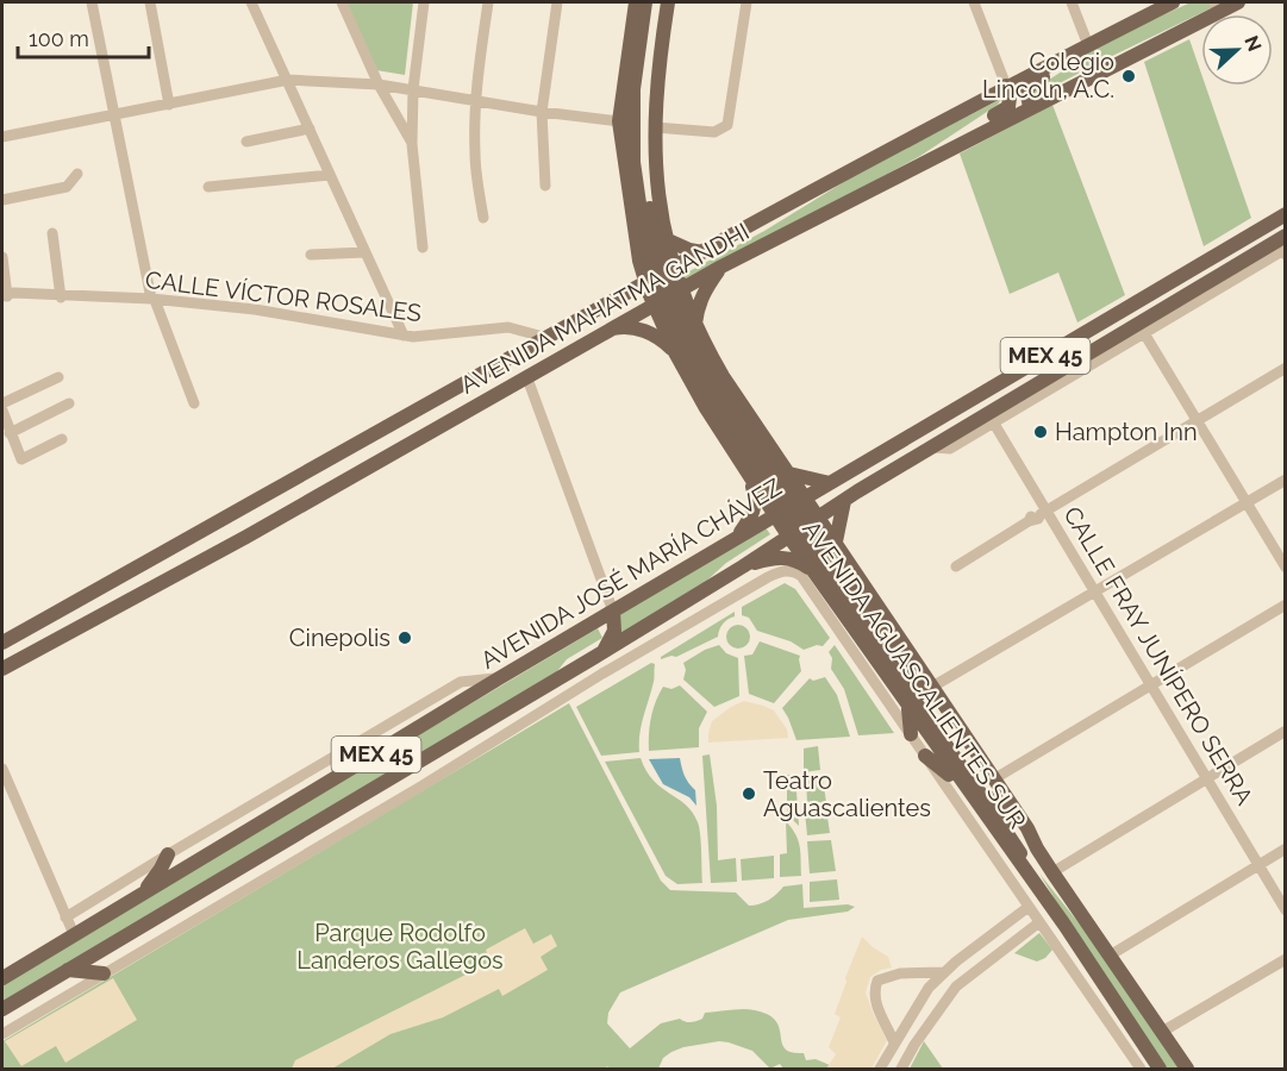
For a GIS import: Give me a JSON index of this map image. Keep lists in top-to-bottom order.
{
  "streets": {
    "main road": [
      "AVENIDA MAHATMA GANDHI",
      "MEX 45",
      "AVENIDA JOSÉ MARÍA CHÁVEZ",
      "AVENIDA AGUASCALIENTES SUR"
    ],
    "street": ["CALLE VÍCTOR ROSALES", "CALLE FRAY JUNÍPERO SERRA"]
  },
  "crossings": [
    ["CALLE VÍCTOR ROSALES", "AVENIDA MAHATMA GANDHI"],
    ["AVENIDA MAHATMA GANDHI", "AVENIDA AGUASCALIENTES SUR"],
    ["AVENIDA JOSÉ MARÍA CHÁVEZ", "CALLE FRAY JUNÍPERO SERRA"],
    ["AVENIDA JOSÉ MARÍA CHÁVEZ", "AVENIDA AGUASCALIENTES SUR"]
  ],
  "parks": ["Parque Rodolfo Landeros Gallegos"],
  "places": [
    "Colegio Lincoln, A.C.",
    "Hampton Inn",
    "Cinepolis",
    "Teatro Aguascalientes"
  ],
  "scale_bar": "100 m",
  "north": "right"
}
